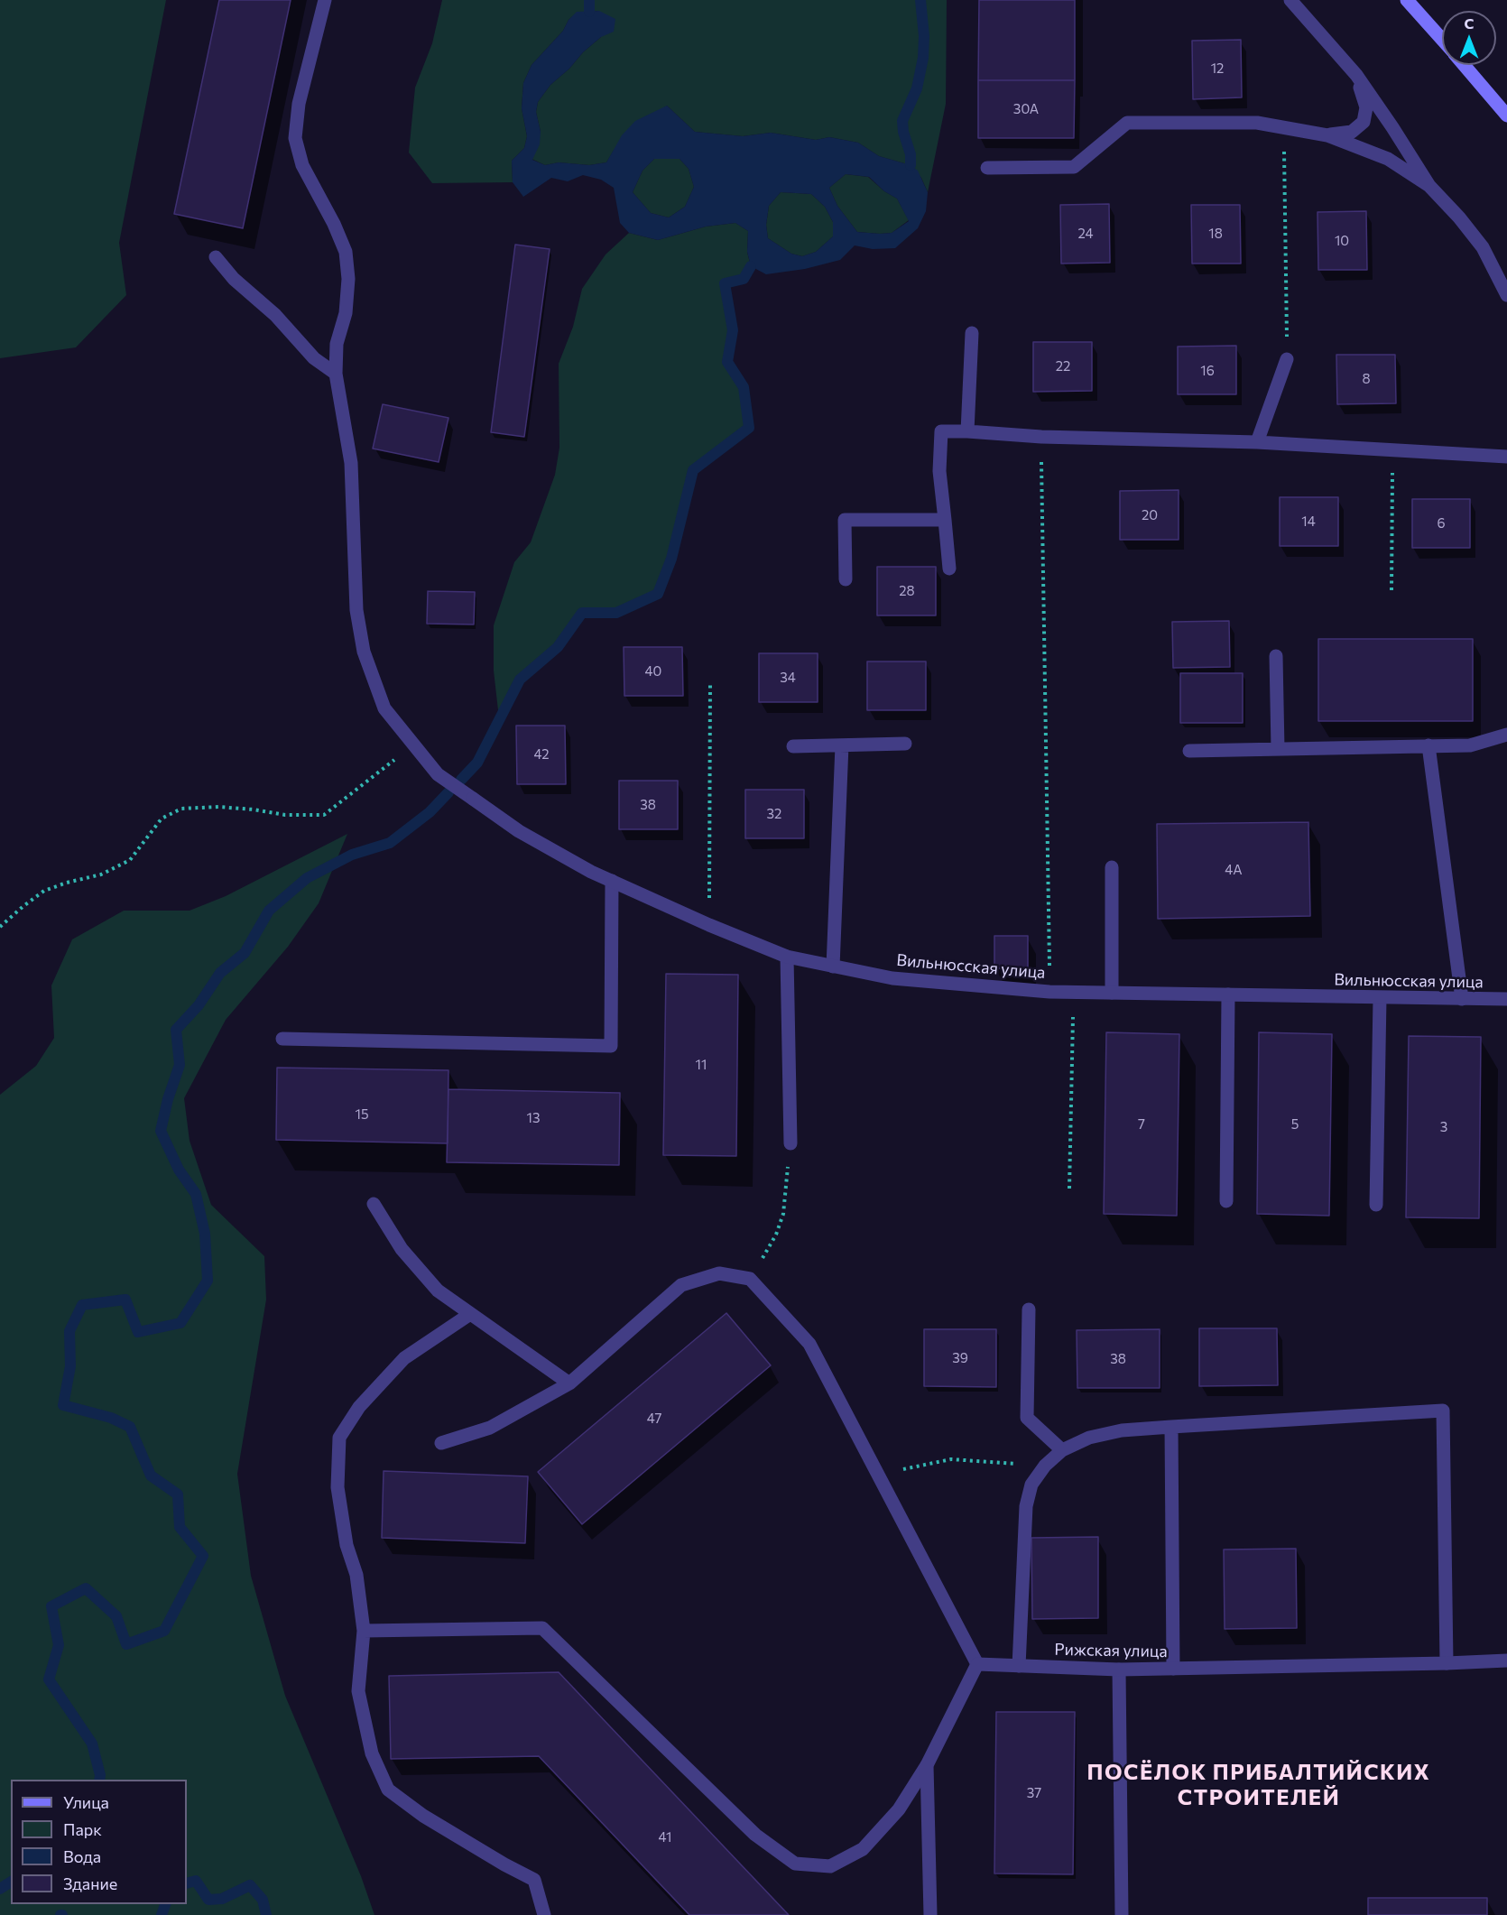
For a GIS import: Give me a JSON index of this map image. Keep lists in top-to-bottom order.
{
  "streets": {
    "street": ["Вильнюсская улица", "Рижская улица"]
  },
  "districts": ["ПОСЁЛОК ПРИБАЛТИЙСКИХ СТРОИТЕЛЕЙ"],
  "house_numbers": [
    "12",
    "30А",
    "24",
    "18",
    "10",
    "22",
    "16",
    "8",
    "20",
    "14",
    "6",
    "28",
    "40",
    "34",
    "42",
    "38",
    "32",
    "4А",
    "11",
    "15",
    "13",
    "7",
    "5",
    "3",
    "39",
    "38",
    "47",
    "37",
    "41"
  ],
  "legend": [
    "Улица",
    "Парк",
    "Вода",
    "Здание"
  ],
  "north": "top"
}
